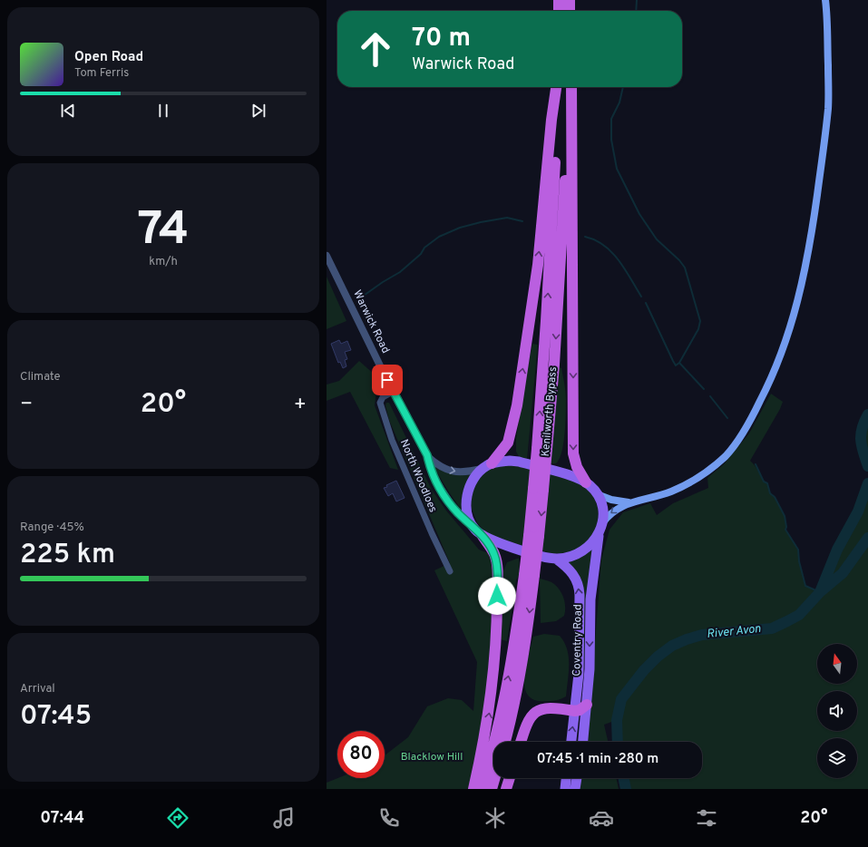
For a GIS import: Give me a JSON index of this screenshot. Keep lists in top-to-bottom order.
{
  "streets": {
    "highway": ["Kenilworth Bypass"],
    "main road": ["Coventry Road"],
    "street": ["Warwick Road", "North Woodloes"]
  },
  "crossings": [
    ["Warwick Road", "North Woodloes"],
    ["Warwick Road", "Coventry Road"]
  ],
  "water": ["River Avon"],
  "parks": ["Blacklow Hill"],
  "north": "top",
  "page": {
    "turn": ["70 m", "Warwick Road"],
    "song": ["Open Road", "Tom Ferris"],
    "tile": [
      ["74", "km/h"],
      "Climate",
      ["Range · 45%", "225 km"],
      ["Arrival", "07:45"]
    ],
    "heat": ["−", "20°", "+"],
    "limit": "80",
    "trip": "07:45 · 1 min · 280 m",
    "tabs": ["07:44", "20°"]
  }
}
